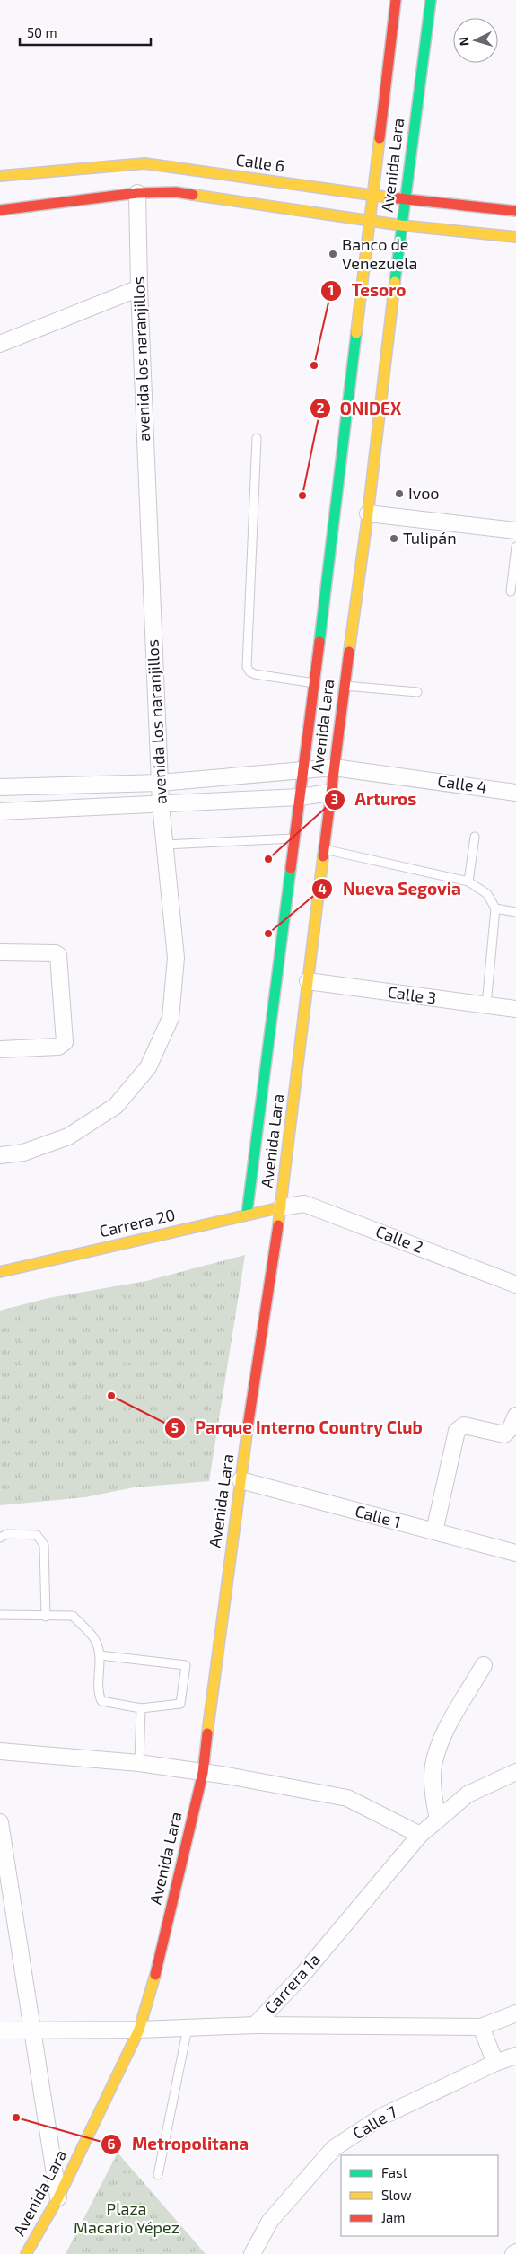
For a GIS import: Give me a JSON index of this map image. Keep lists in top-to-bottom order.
{
  "streets": {
    "street": [
      "Calle 6",
      "Avenida Lara",
      "avenida los naranjillos",
      "Calle 4",
      "Calle 3",
      "Carrera 20",
      "Calle 2",
      "Calle 1",
      "Carrera 1a",
      "Calle 7"
    ]
  },
  "crossings": [
    ["Calle 6", "Avenida Lara"],
    ["Avenida Lara", "Calle 4"],
    ["Avenida Lara", "Calle 3"],
    ["Avenida Lara", "Carrera 20"],
    ["Avenida Lara", "Calle 2"],
    ["Avenida Lara", "Calle 1"],
    ["Avenida Lara", "Carrera 1a"],
    ["avenida los naranjillos", "Calle 4"],
    ["Carrera 20", "Calle 2"]
  ],
  "parks": ["Plaza Macario Yépez"],
  "places": [
    "Banco de Venezuela",
    "Tesoro",
    "Ivoo",
    "ONIDEX",
    "Tulipán",
    "Arturos",
    "Nueva Segovia",
    "Parque Interno Country Club",
    "Metropolitana"
  ],
  "legend": ["Fast", "Slow", "Jam"],
  "scale_bar": "50 m",
  "north": "left"
}
